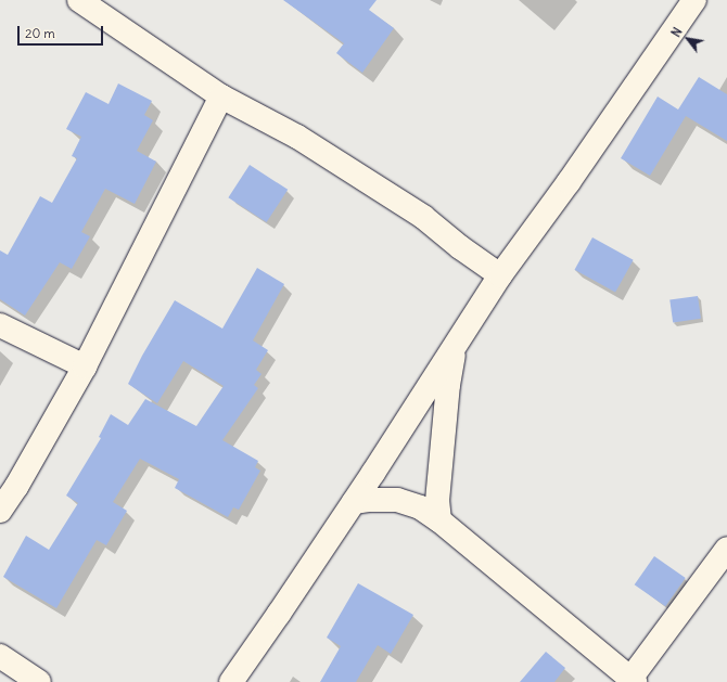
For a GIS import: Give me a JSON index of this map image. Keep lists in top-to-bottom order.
{
  "scale_bar": "20 m",
  "north": "top left"
}
